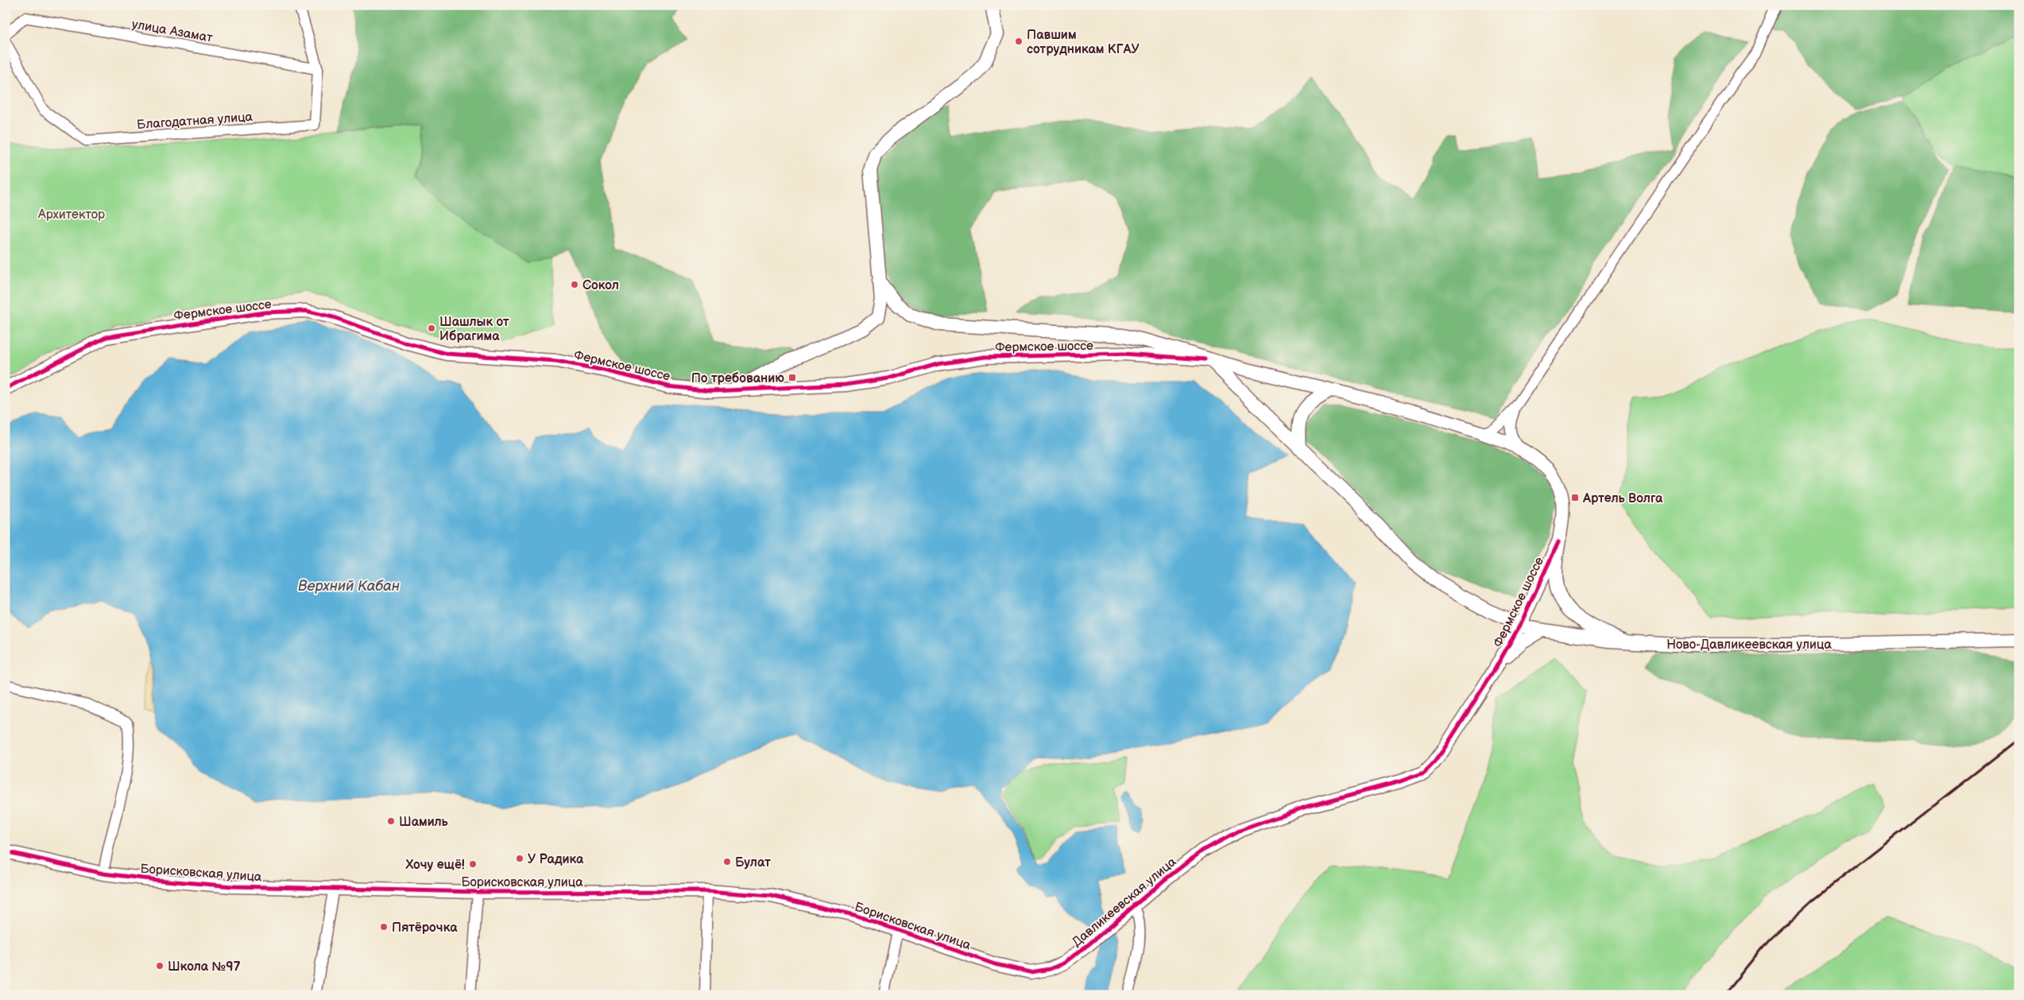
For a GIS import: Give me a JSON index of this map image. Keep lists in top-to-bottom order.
{
  "streets": {
    "street": [
      "улица Азамат",
      "Благодатная улица",
      "Фермское шоссе",
      "Ново-Давликеевская улица",
      "Борисковская улица",
      "Давликеевская улица"
    ]
  },
  "crossings": [
    ["улица Азамат", "Благодатная улица"],
    ["Фермское шоссе", "Ново-Давликеевская улица"],
    ["Фермское шоссе", "Давликеевская улица"],
    ["Борисковская улица", "Давликеевская улица"]
  ],
  "water": ["Верхний Кабан"],
  "parks": ["Архитектор"],
  "places": {
    "other": [
      "Павшим сотрудникам КГАУ",
      "Сокол",
      "Шашлык от Ибрагима",
      "Шамиль",
      "У Радика",
      "Булат",
      "Хочу ещё!",
      "Пятёрочка",
      "Школа №97"
    ],
    "transit": ["По требованию", "Артель Волга"]
  }
}
